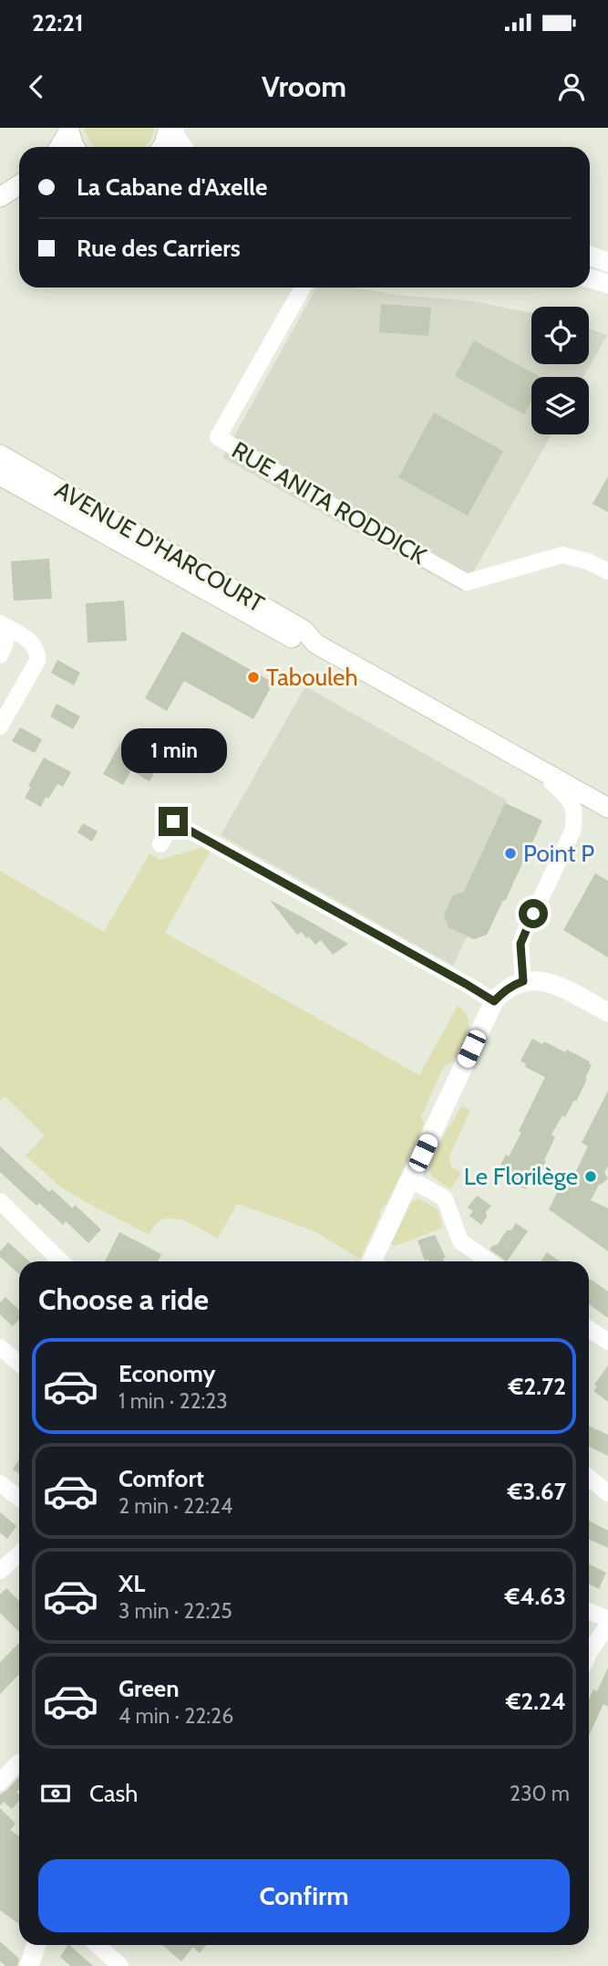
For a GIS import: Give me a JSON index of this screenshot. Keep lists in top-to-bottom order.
{
  "streets": {
    "main road": ["AVENUE D'HARCOURT"],
    "street": ["RUE ANITA RODDICK"]
  },
  "places": ["Tabouleh", "Point P", "Le Florilège"],
  "page": {
    "status": "22:21",
    "header": "Vroom",
    "banner": ["La Cabane d'Axelle", "Rue des Carriers"],
    "bubble": "1 min",
    "heading": "Choose a ride",
    "list": [
      {
        "name": "Economy",
        "note": "1 min · 22:23",
        "value": "€2.72"
      },
      {
        "name": "Comfort",
        "note": "2 min · 22:24",
        "value": "€3.67"
      },
      {
        "name": "XL",
        "note": "3 min · 22:25",
        "value": "€4.63"
      },
      {
        "name": "Green",
        "note": "4 min · 22:26",
        "value": "€2.24"
      }
    ],
    "pay": ["Cash", "230 m"],
    "buttons": "Confirm"
  }
}
